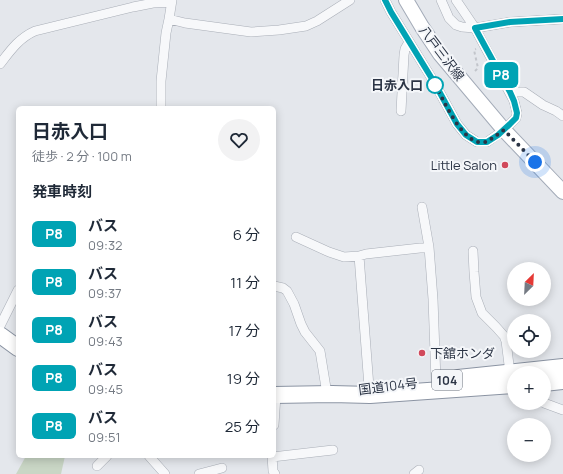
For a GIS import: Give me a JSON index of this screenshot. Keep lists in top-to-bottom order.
{
  "streets": {
    "highway": ["104", "国道104号"],
    "main road": ["八戸三沢線"]
  },
  "places": ["日赤入口", "Little Salon", "下舘ホンダ"],
  "lines": ["bus line P8"],
  "north": "top right",
  "page": {
    "on_map": "P8",
    "heading": [
      ["日赤入口", "徒歩 · 2 分 · 100 m"],
      "発車時刻"
    ],
    "list": [
      {
        "mark": "P8",
        "name": "バス",
        "note": "09:32",
        "value": "6 分"
      },
      {
        "mark": "P8",
        "name": "バス",
        "note": "09:37",
        "value": "11 分"
      },
      {
        "mark": "P8",
        "name": "バス",
        "note": "09:43",
        "value": "17 分"
      },
      {
        "mark": "P8",
        "name": "バス",
        "note": "09:45",
        "value": "19 分"
      },
      {
        "mark": "P8",
        "name": "バス",
        "note": "09:51",
        "value": "25 分"
      }
    ],
    "map_buttons": ["+", "−"]
  }
}
